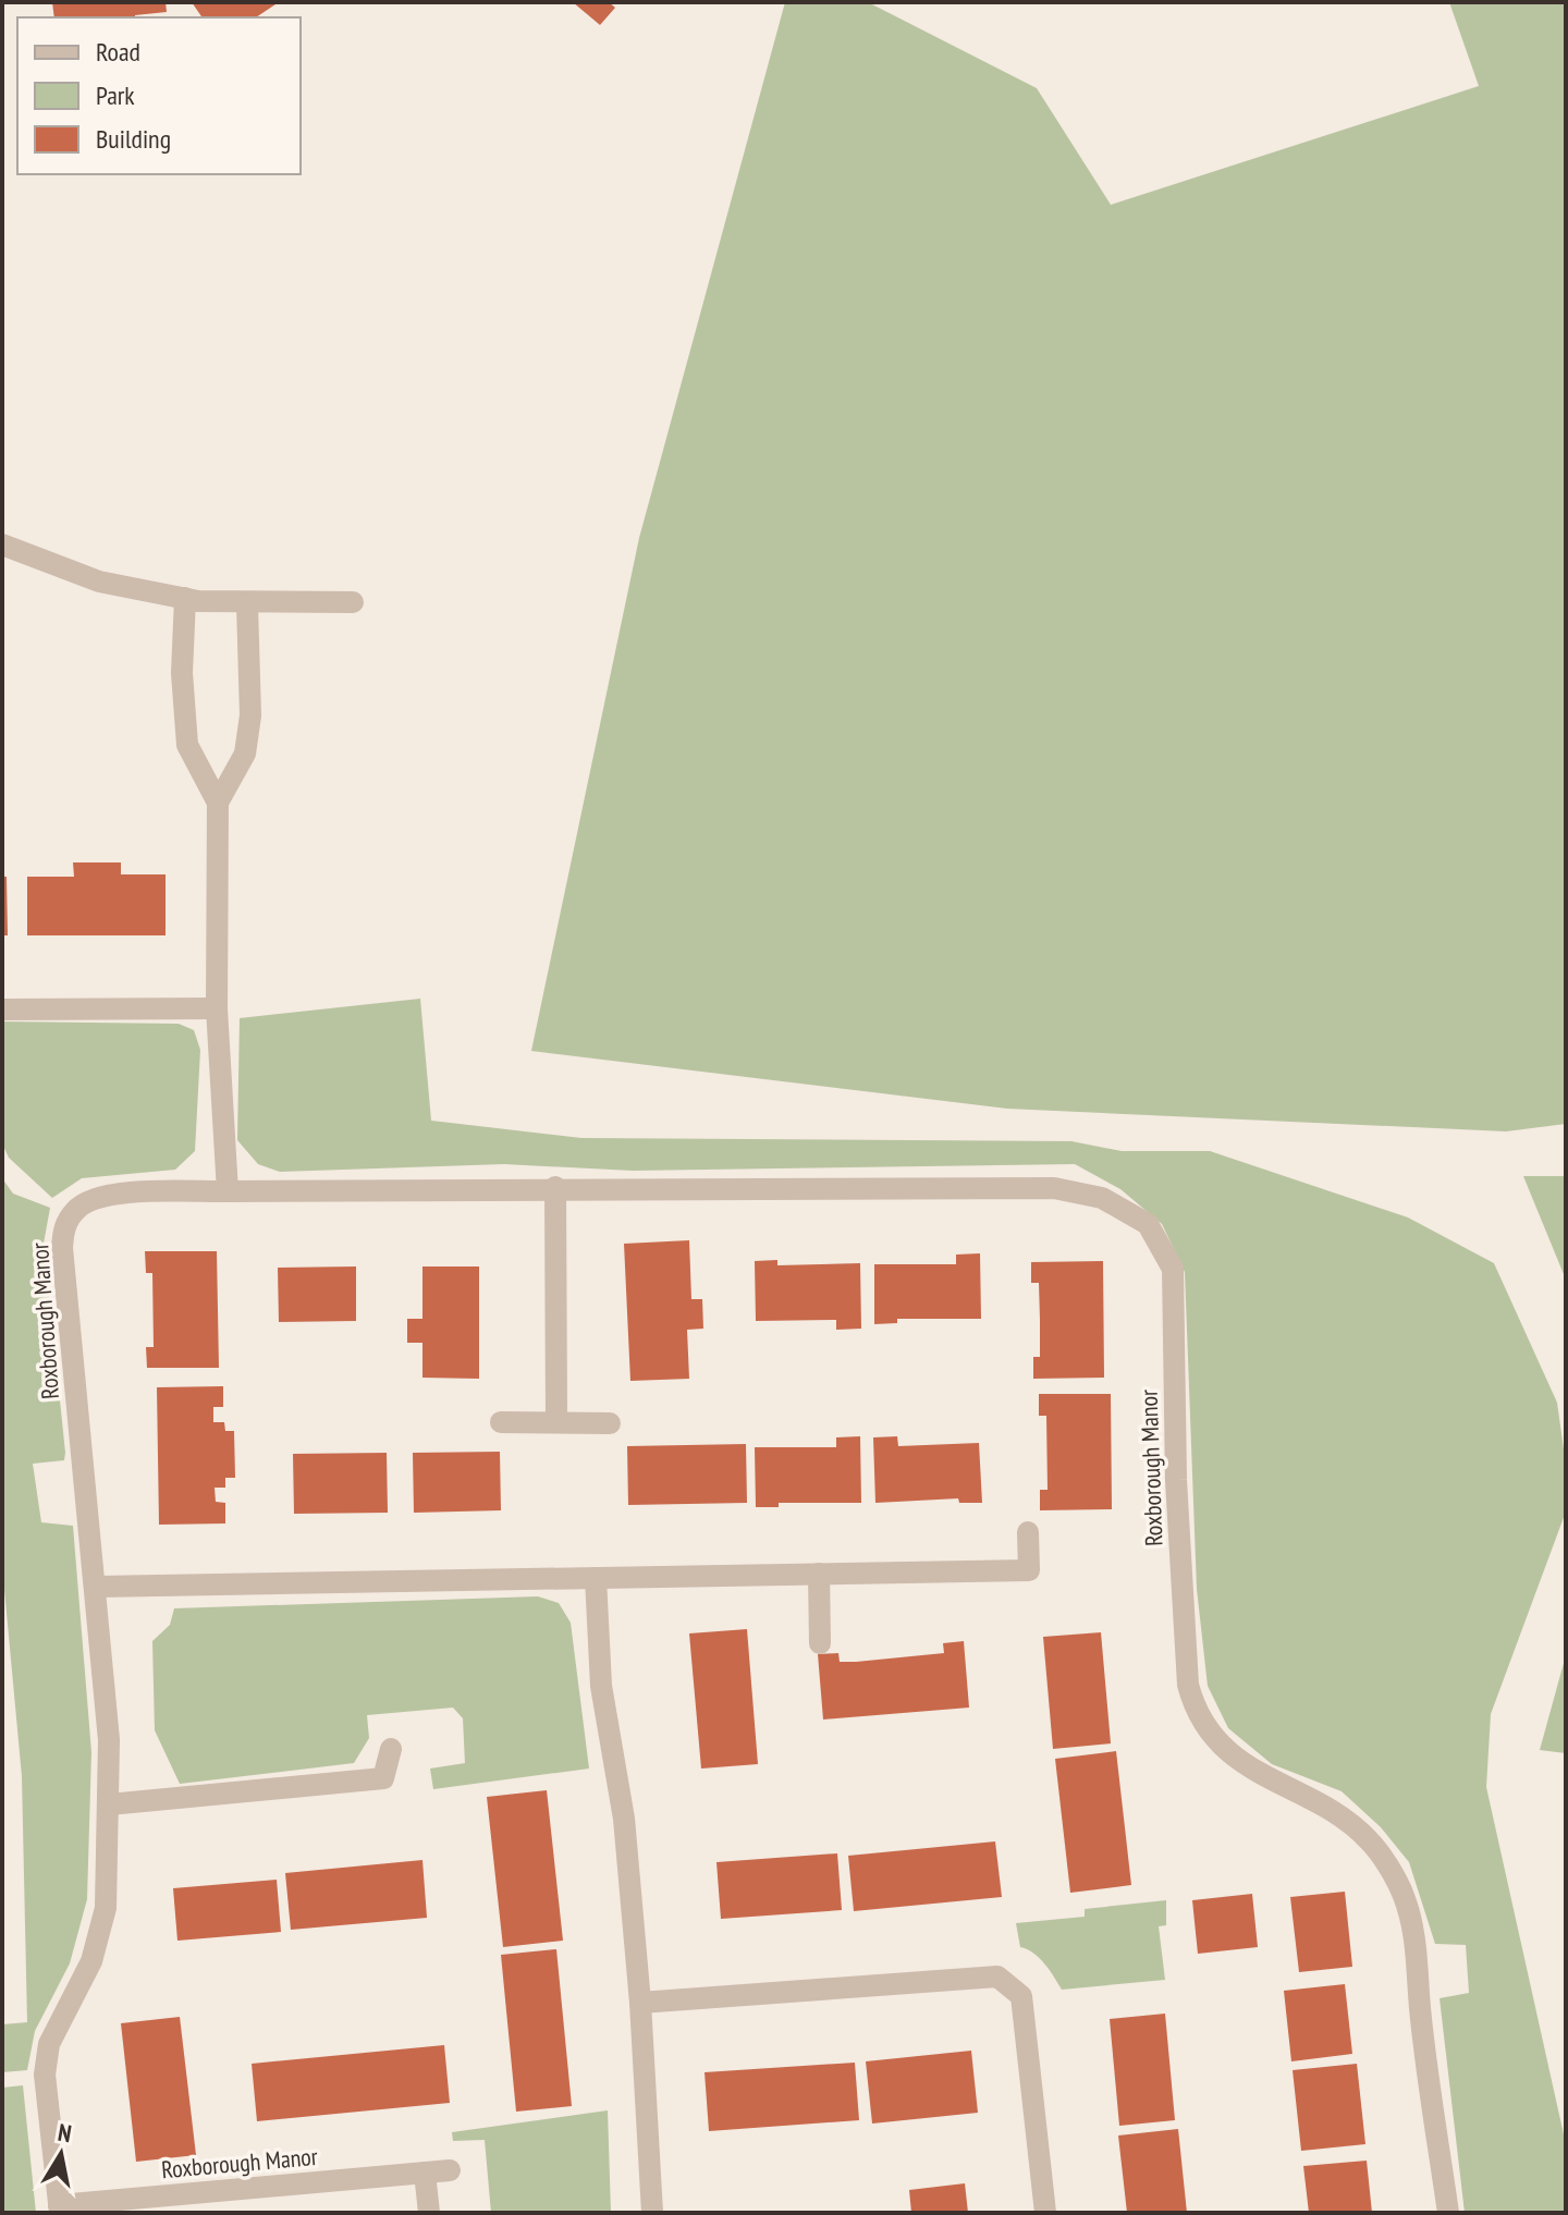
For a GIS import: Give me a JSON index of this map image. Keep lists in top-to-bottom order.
{
  "streets": {
    "street": ["Roxborough Manor"]
  },
  "legend": ["Road", "Park", "Building"],
  "north": "top"
}
